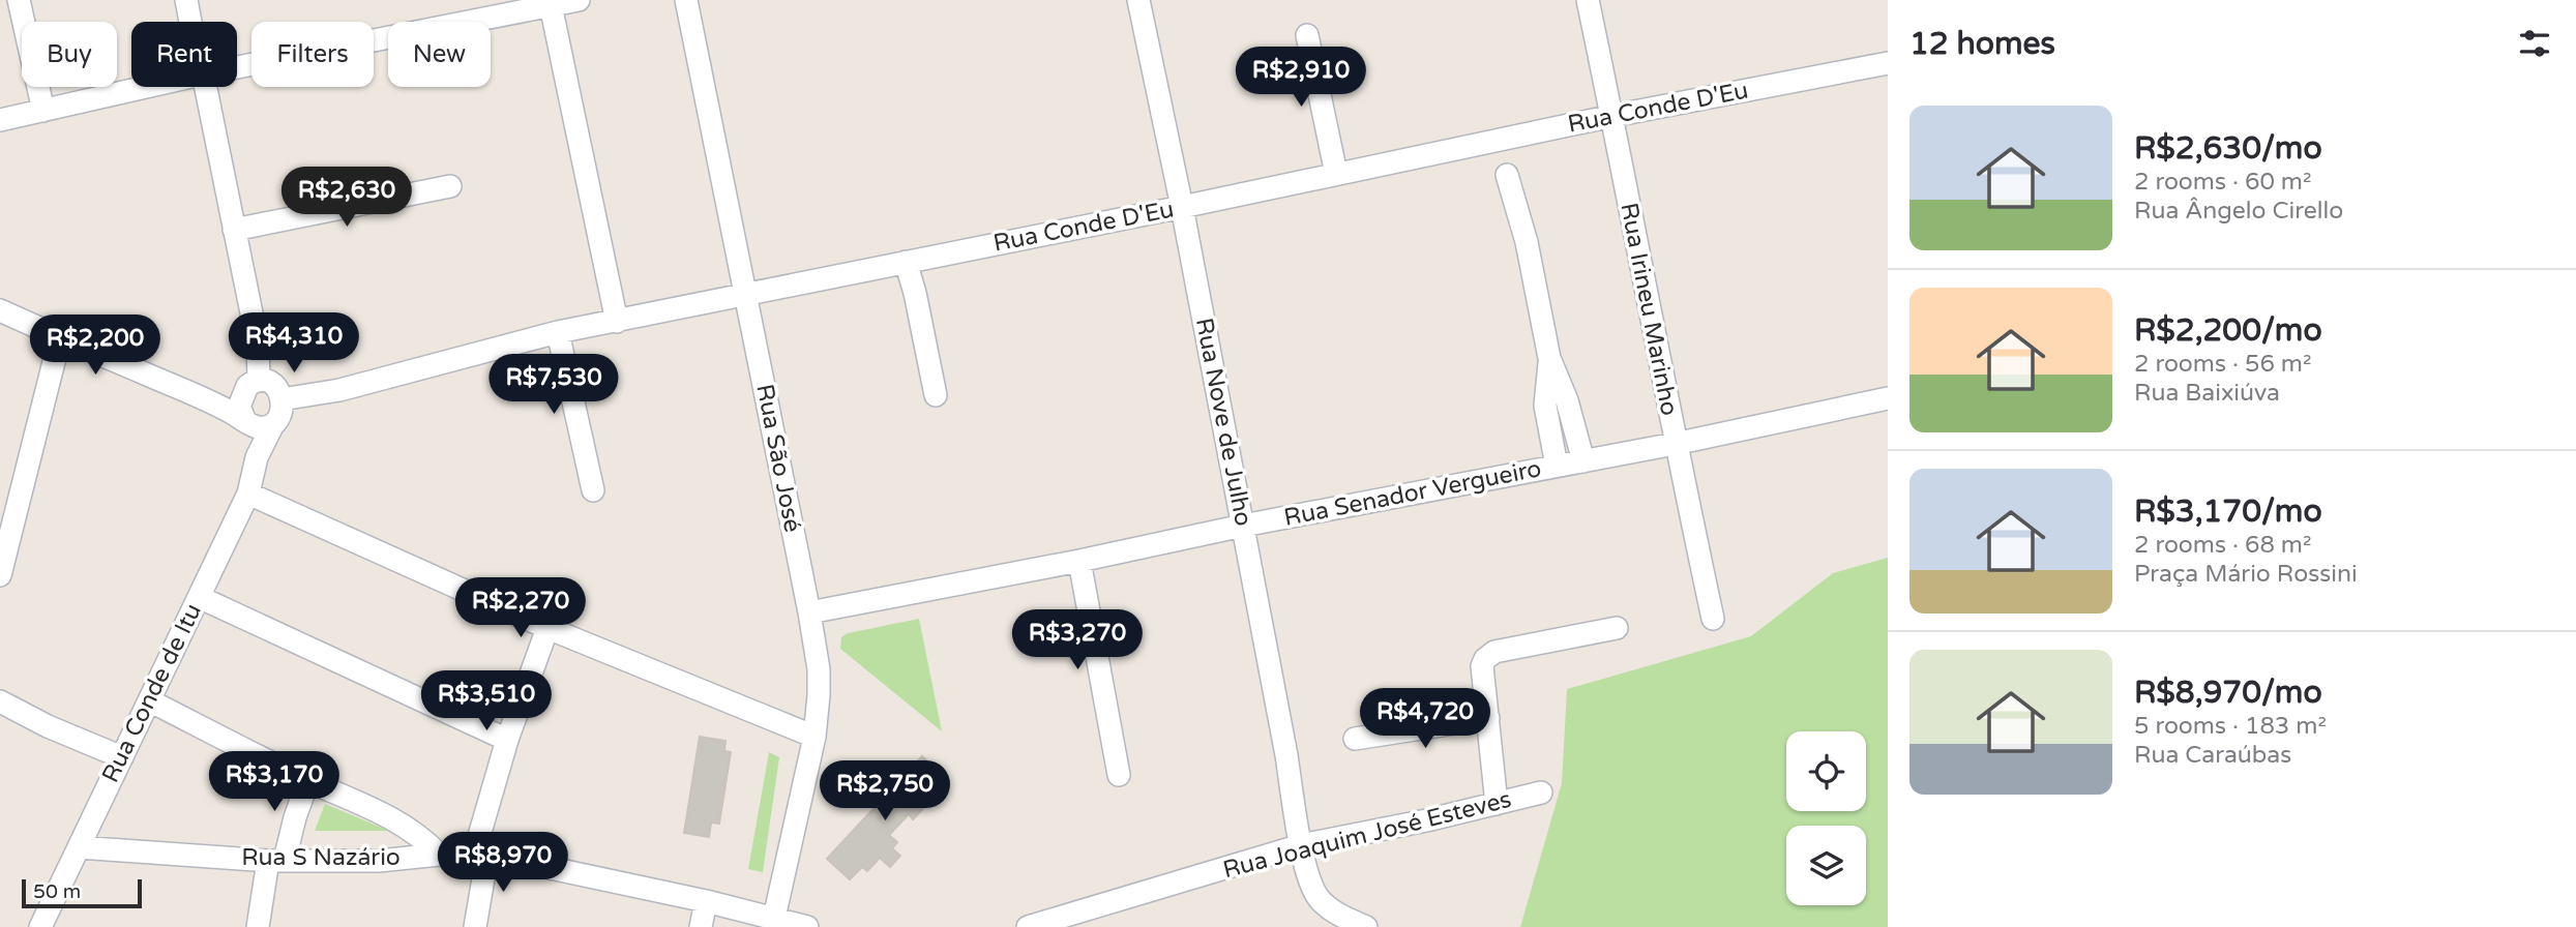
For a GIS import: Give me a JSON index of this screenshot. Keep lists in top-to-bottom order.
{
  "streets": {
    "street": [
      "Rua Conde D'Eu",
      "Rua Irineu Marinho",
      "Rua Nove de Julho",
      "Rua São José",
      "Rua Senador Vergueiro",
      "Rua Conde de Itu",
      "Rua Joaquim José Esteves",
      "Rua S Nazário"
    ]
  },
  "crossings": [
    ["Rua Conde D'Eu", "Rua Irineu Marinho"],
    ["Rua Conde D'Eu", "Rua Nove de Julho"],
    ["Rua Conde D'Eu", "Rua São José"],
    ["Rua Conde D'Eu", "Rua Conde de Itu"],
    ["Rua Irineu Marinho", "Rua Senador Vergueiro"],
    ["Rua Nove de Julho", "Rua Senador Vergueiro"],
    ["Rua Nove de Julho", "Rua Joaquim José Esteves"],
    ["Rua São José", "Rua Senador Vergueiro"],
    ["Rua São José", "Rua S Nazário"],
    ["Rua Conde de Itu", "Rua S Nazário"]
  ],
  "scale_bar": "50 m",
  "page": {
    "heading": "12 homes",
    "chip": [
      "Buy",
      "Rent",
      "Filters",
      "New"
    ],
    "price": [
      "R$2,910",
      "R$2,630",
      "R$4,310",
      "R$2,200",
      "R$7,530",
      "R$2,270",
      "R$3,270",
      "R$3,510",
      "R$4,720",
      "R$3,170",
      "R$2,750",
      "R$8,970"
    ],
    "list": [
      {
        "name": "R$2,630/mo",
        "note": "2 rooms · 60 m² · Rua Ângelo Cirello"
      },
      {
        "name": "R$2,200/mo",
        "note": "2 rooms · 56 m² · Rua Baixiúva"
      },
      {
        "name": "R$3,170/mo",
        "note": "2 rooms · 68 m² · Praça Mário Rossini"
      },
      {
        "name": "R$8,970/mo",
        "note": "5 rooms · 183 m² · Rua Caraúbas"
      }
    ],
    "scale": "50 m"
  }
}
